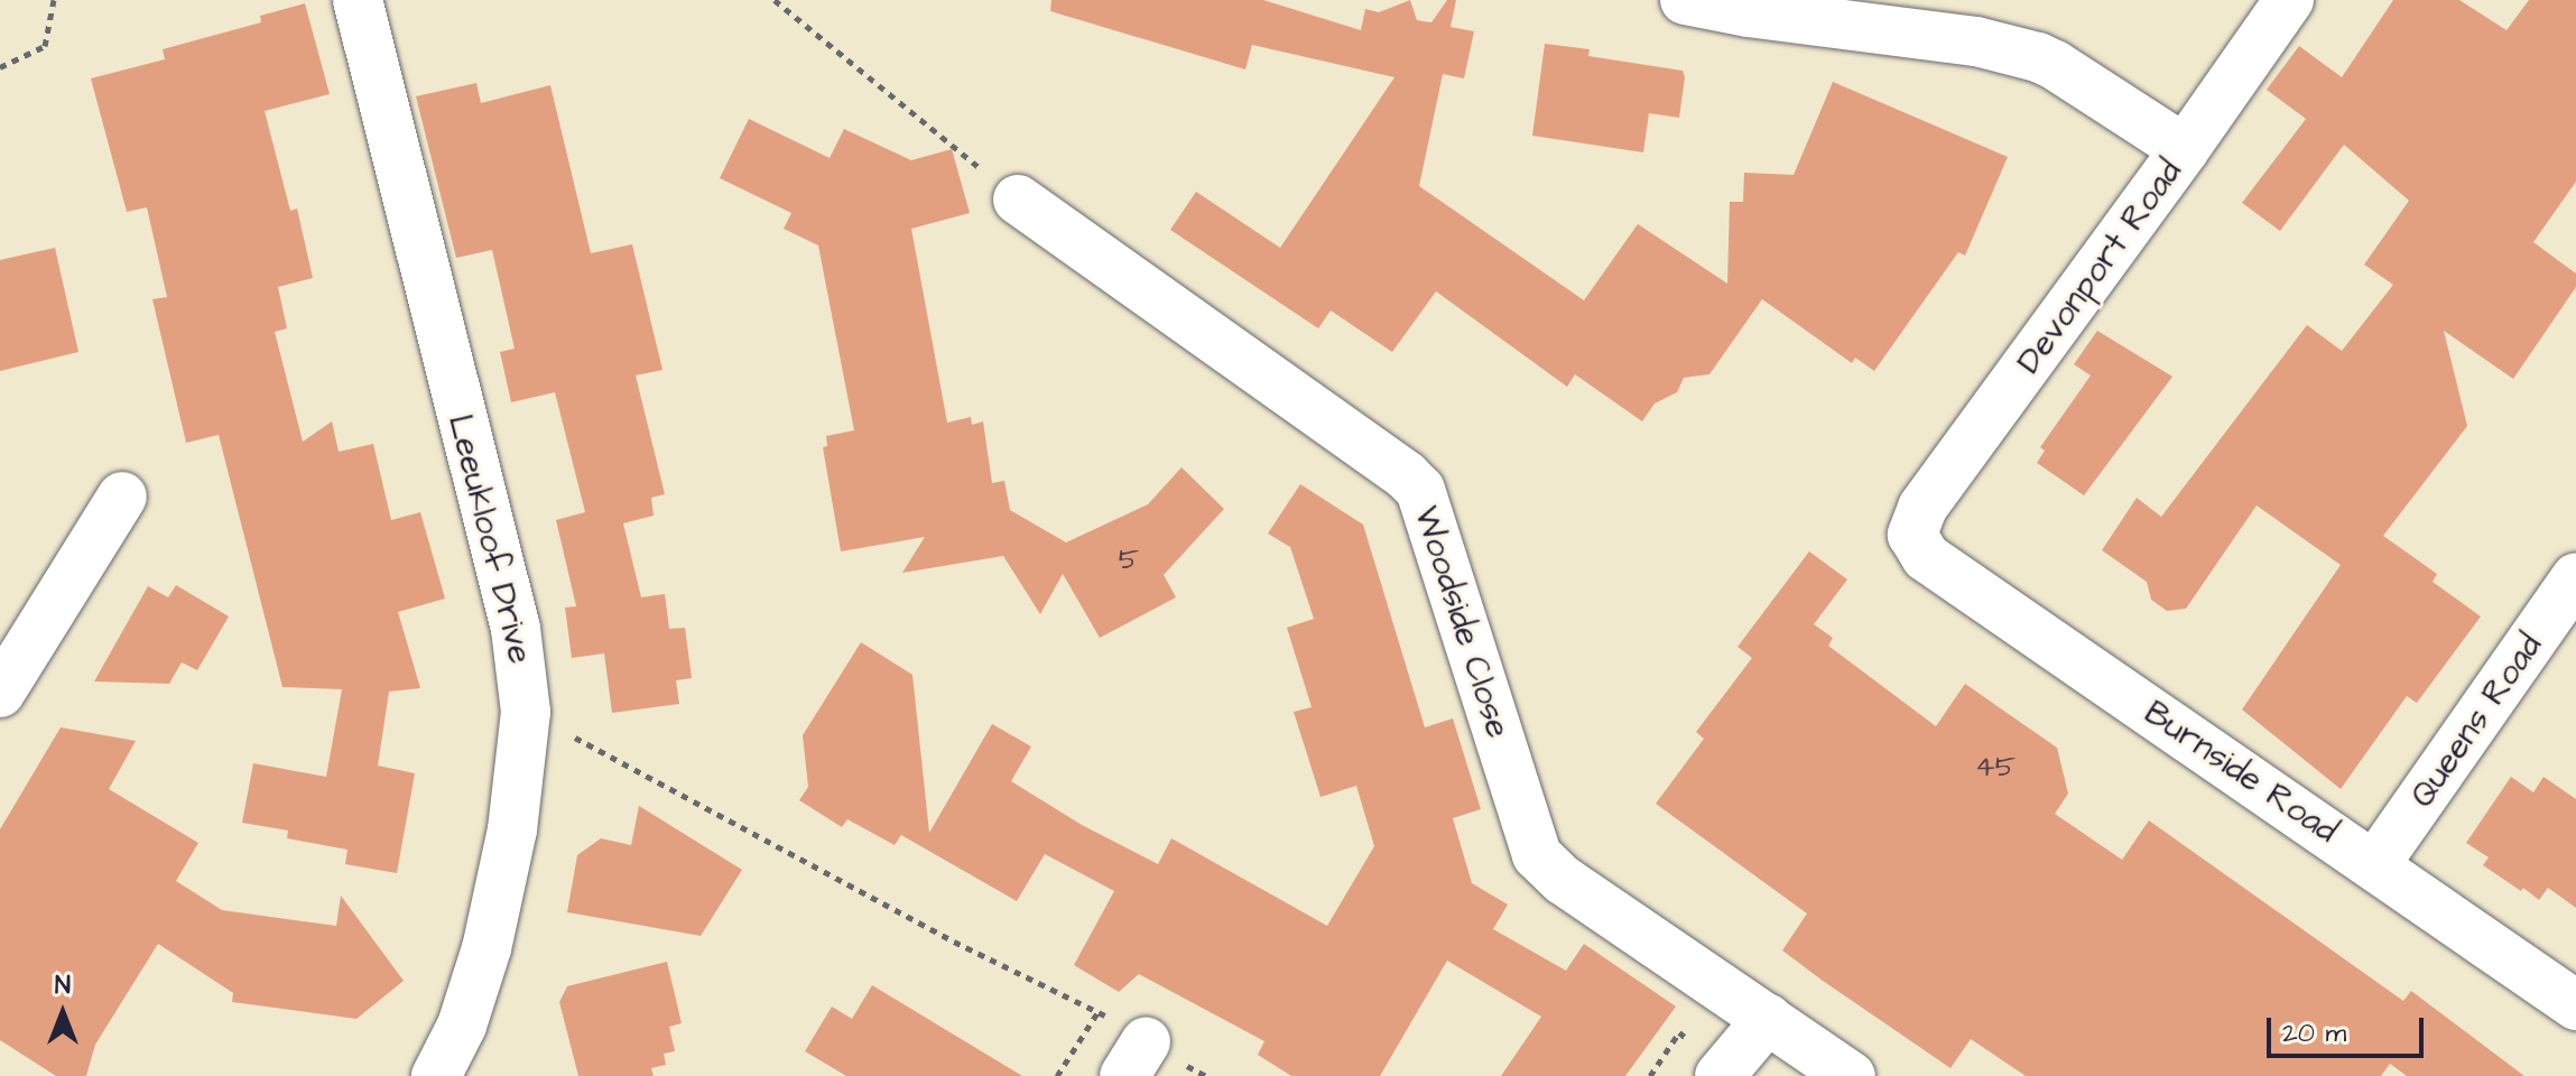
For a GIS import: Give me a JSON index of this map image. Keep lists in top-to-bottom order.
{
  "streets": {
    "street": [
      "Devonport Road",
      "Leeukloof Drive",
      "Woodside Close",
      "Queens Road",
      "Burnside Road"
    ]
  },
  "crossings": [
    ["Devonport Road", "Burnside Road"],
    ["Queens Road", "Burnside Road"]
  ],
  "house_numbers": ["5", "45"],
  "scale_bar": "20 m",
  "north": "top"
}
